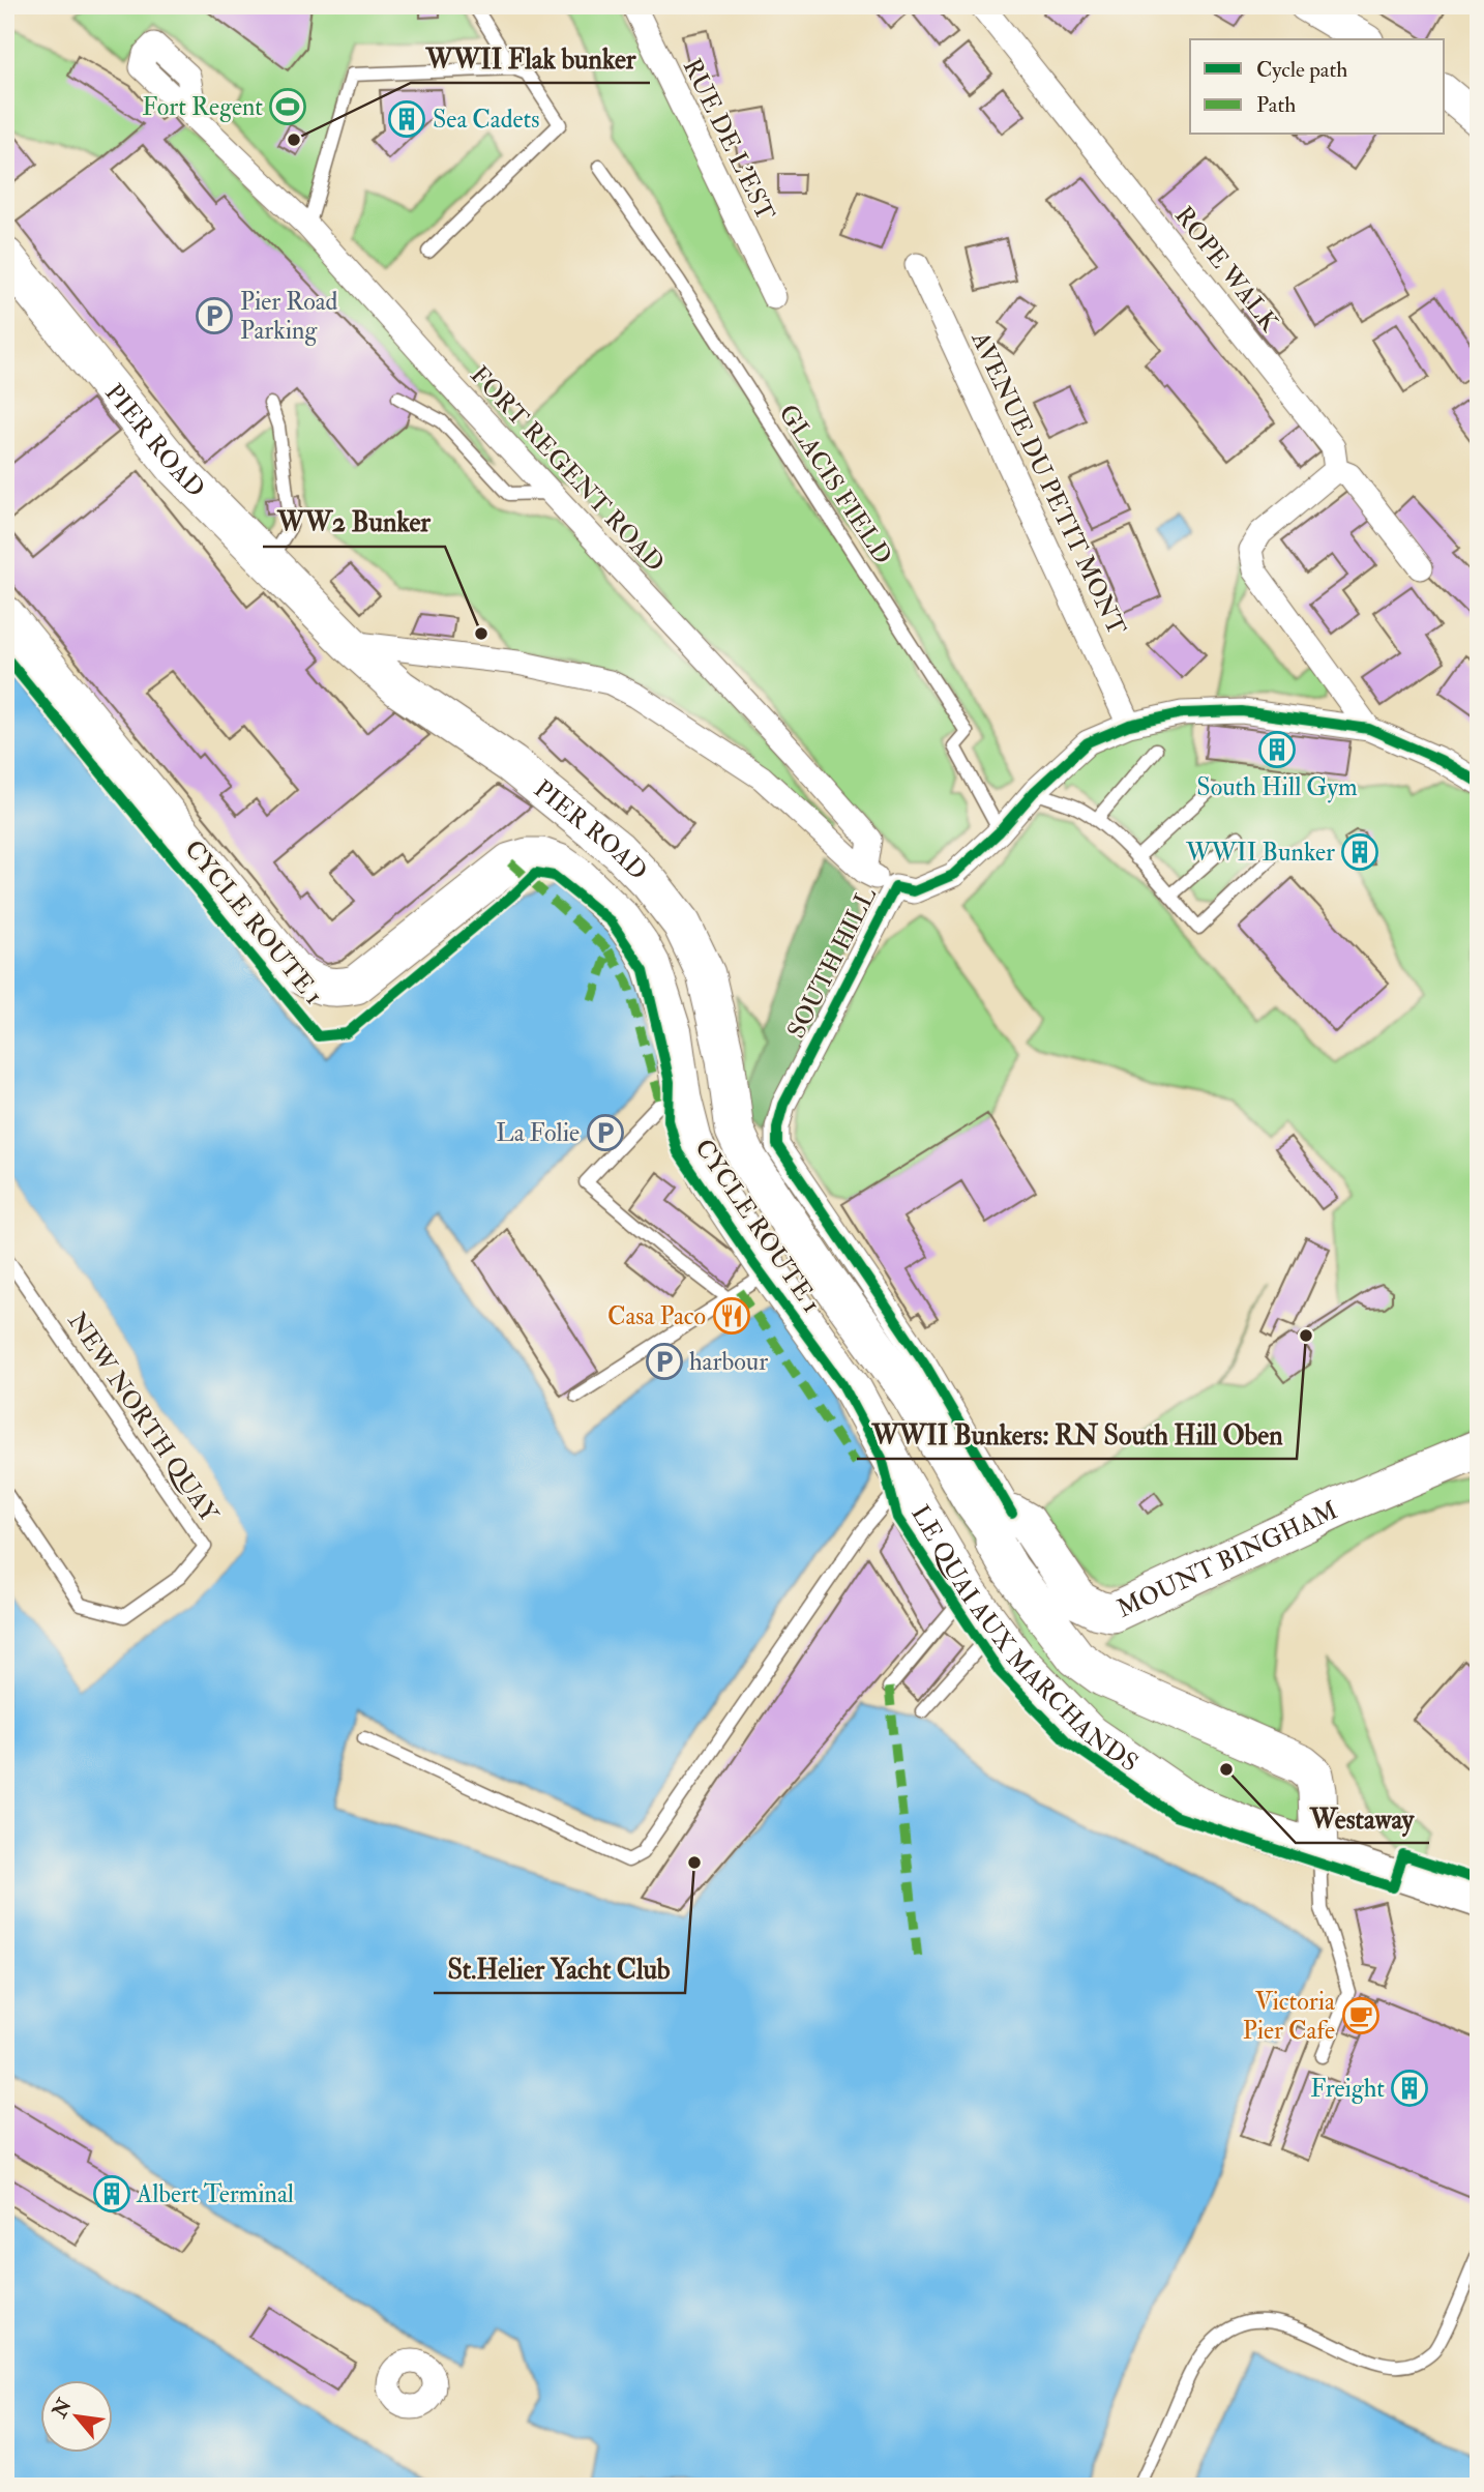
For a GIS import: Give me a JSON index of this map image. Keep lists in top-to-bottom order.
{
  "streets": {
    "main road": ["PIER ROAD", "MOUNT BINGHAM", "LE QUAI AUX MARCHANDS"],
    "street": [
      "RUE DE L'EST",
      "ROPE WALK",
      "FORT REGENT ROAD",
      "AVENUE DU PETIT MONT",
      "SOUTH HILL"
    ],
    "lane": ["GLACIS FIELD", "NEW NORTH QUAY"],
    "cycle path": ["CYCLE ROUTE 1"]
  },
  "crossings": [
    ["PIER ROAD", "SOUTH HILL"],
    ["PIER ROAD", "MOUNT BINGHAM"],
    ["FORT REGENT ROAD", "SOUTH HILL"],
    ["AVENUE DU PETIT MONT", "SOUTH HILL"],
    ["GLACIS FIELD", "SOUTH HILL"],
    ["SOUTH HILL", "MOUNT BINGHAM"]
  ],
  "places": {
    "sports": ["Fort Regent"],
    "building": [
      "Sea Cadets",
      "South Hill Gym",
      "WWII Bunker",
      "Freight",
      "Albert Terminal"
    ],
    "other": [
      "WWII Flak bunker",
      "WW2 Bunker",
      "WWII Bunkers: RN South Hill Oben",
      "Westaway",
      "St.Helier Yacht Club"
    ],
    "parking": ["Pier Road Parking", "La Folie", "harbour"],
    "restaurant": ["Casa Paco"],
    "cafe": ["Victoria Pier Cafe"]
  },
  "legend": ["Cycle path", "Path"],
  "north": "top left"
}
